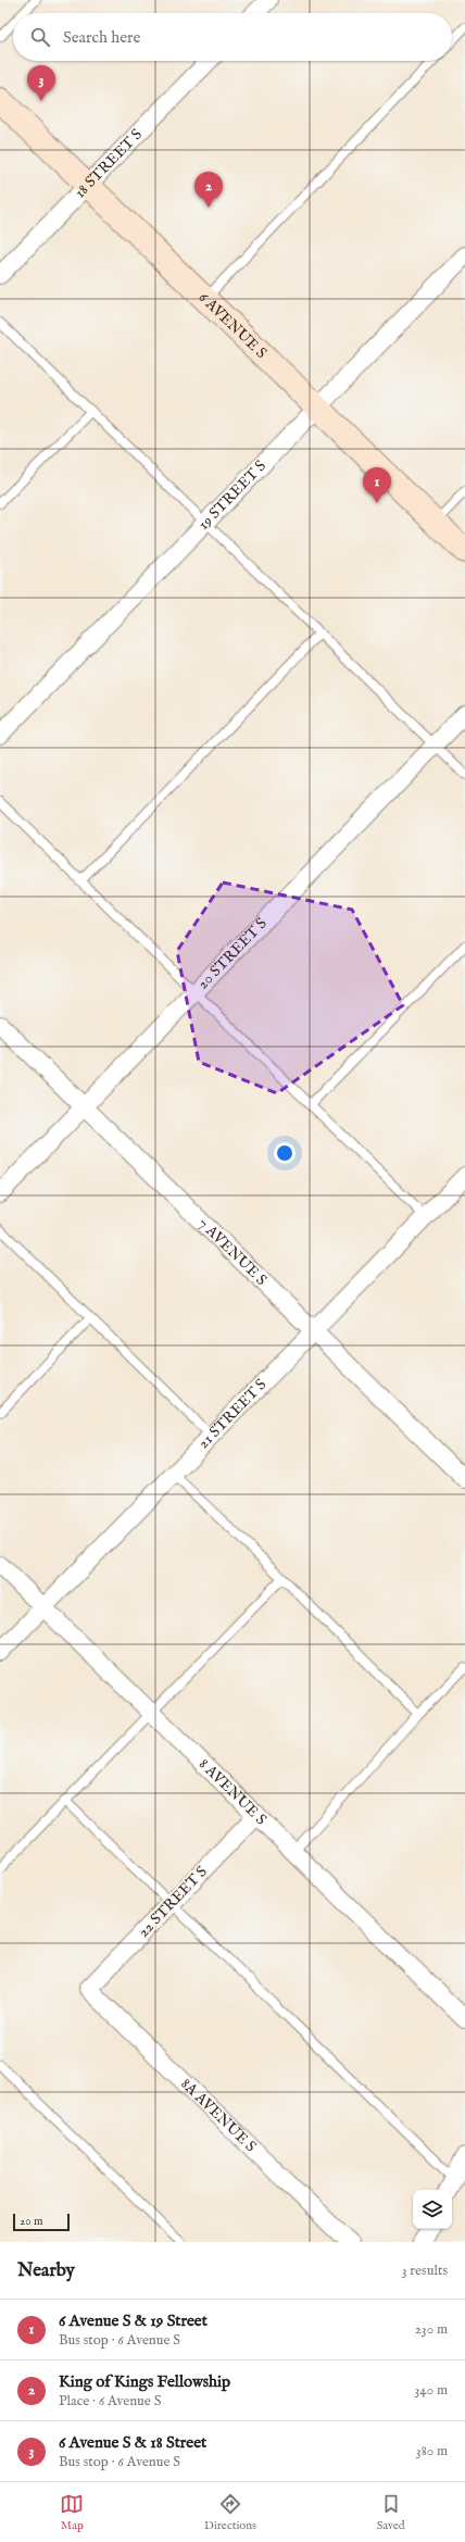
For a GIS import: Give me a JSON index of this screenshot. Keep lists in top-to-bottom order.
{
  "streets": {
    "main road": ["6 AVENUE S"],
    "street": [
      "18 STREET S",
      "19 STREET S",
      "20 STREET S",
      "7 AVENUE S",
      "21 STREET S",
      "8 AVENUE S",
      "22 STREET S",
      "8A AVENUE S"
    ]
  },
  "crossings": [
    ["18 STREET S", "6 AVENUE S"],
    ["6 AVENUE S", "19 STREET S"],
    ["20 STREET S", "7 AVENUE S"],
    ["7 AVENUE S", "21 STREET S"],
    ["21 STREET S", "8 AVENUE S"],
    ["8 AVENUE S", "22 STREET S"],
    ["22 STREET S", "8A AVENUE S"]
  ],
  "scale_bar": "20 m",
  "page": {
    "search": "Search here",
    "pins": ["3", "2", "1"],
    "scale": "20 m",
    "heading": ["Nearby", "3 results"],
    "list": [
      {
        "mark": "1",
        "name": "6 Avenue S & 19 Street",
        "note": "Bus stop · 6 Avenue S",
        "value": "230 m"
      },
      {
        "mark": "2",
        "name": "King of Kings Fellowship",
        "note": "Place · 6 Avenue S",
        "value": "340 m"
      },
      {
        "mark": "3",
        "name": "6 Avenue S & 18 Street",
        "note": "Bus stop · 6 Avenue S",
        "value": "380 m"
      }
    ],
    "nav": ["Map", "Directions", "Saved"]
  }
}
